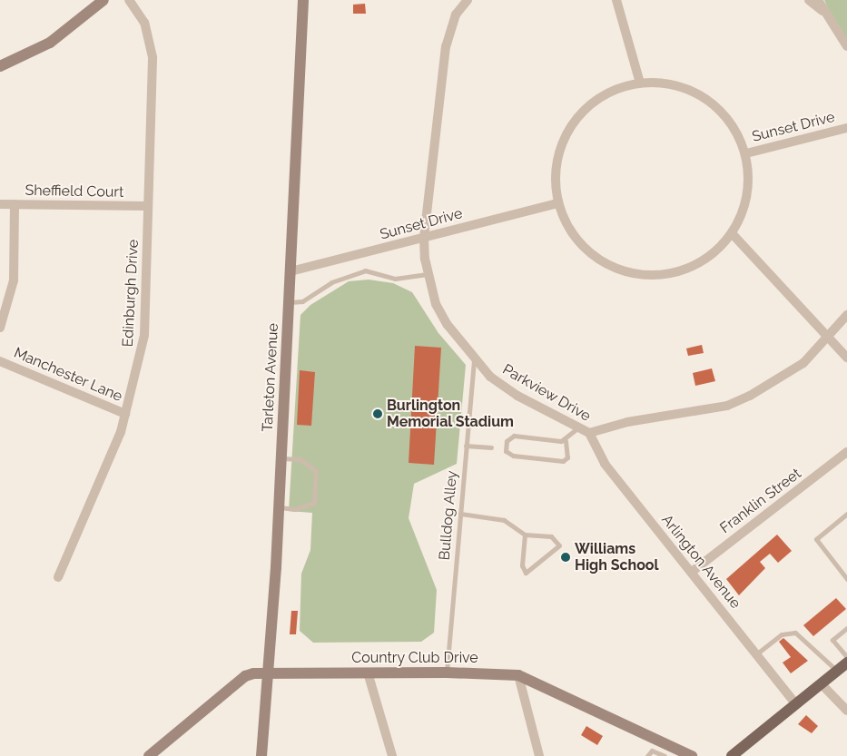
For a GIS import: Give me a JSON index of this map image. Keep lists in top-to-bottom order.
{
  "streets": {
    "street": [
      "Sunset Drive",
      "Sheffield Court",
      "Edinburgh Drive",
      "Manchester Lane",
      "Tarleton Avenue",
      "Parkview Drive",
      "Franklin Street",
      "Arlington Avenue",
      "Country Club Drive"
    ],
    "lane": ["Bulldog Alley"]
  },
  "crossings": [
    ["Sunset Drive", "Tarleton Avenue"],
    ["Sunset Drive", "Parkview Drive"],
    ["Sheffield Court", "Edinburgh Drive"],
    ["Edinburgh Drive", "Manchester Lane"],
    ["Tarleton Avenue", "Country Club Drive"],
    ["Parkview Drive", "Bulldog Alley"],
    ["Parkview Drive", "Arlington Avenue"],
    ["Franklin Street", "Arlington Avenue"],
    ["Bulldog Alley", "Country Club Drive"]
  ],
  "places": ["Burlington Memorial Stadium", "Williams High School"]
}
